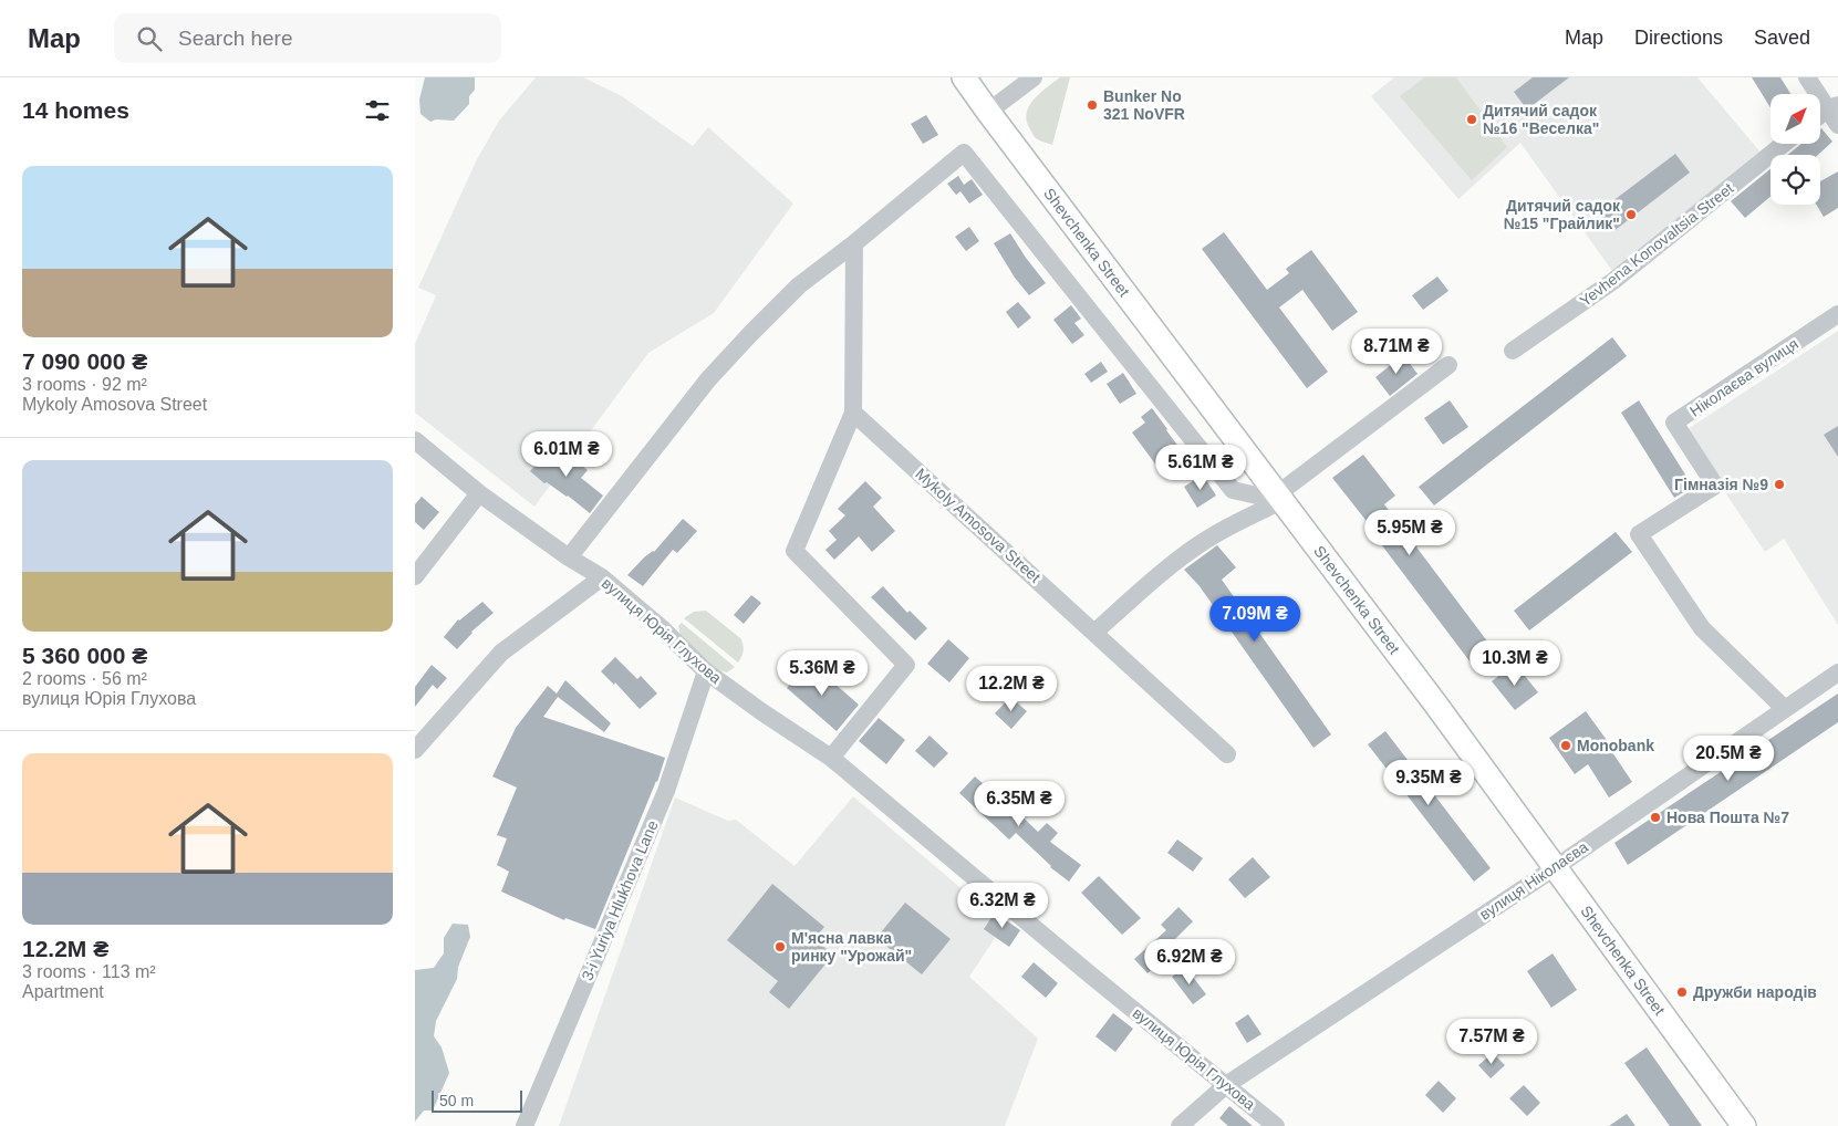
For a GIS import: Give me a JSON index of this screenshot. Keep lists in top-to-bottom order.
{
  "streets": {
    "main road": ["Shevchenka Street"],
    "street": [
      "Yevhena Konovaltsia Street",
      "Ніколаєва вулиця",
      "Mykoly Amosova Street",
      "вулиця Юрія Глухова",
      "вулиця Ніколаєва",
      "3-i Yuriya Hlukhova Lane"
    ]
  },
  "crossings": [
    ["Shevchenka Street", "вулиця Ніколаєва"],
    ["Ніколаєва вулиця", "вулиця Ніколаєва"],
    ["вулиця Юрія Глухова", "вулиця Ніколаєва"],
    ["вулиця Юрія Глухова", "3-i Yuriya Hlukhova Lane"]
  ],
  "places": [
    "Bunker No 321 NoVFR",
    "Дитячий садок №16 \"Веселка\"",
    "Дитячий садок №15 \"Грайлик\"",
    "Гімназія №9",
    "Monobank",
    "Нова Пошта №7",
    "М'ясна лавка ринку \"Урожай\"",
    "Дружби народів"
  ],
  "scale_bar": "50 m",
  "north": "top right",
  "page": {
    "header": "Map",
    "search": "Search here",
    "nav": ["Map", "Directions", "Saved"],
    "heading": "14 homes",
    "list": [
      {
        "name": "7 090 000 ₴",
        "note": "3 rooms · 92 m² · Mykoly Amosova Street"
      },
      {
        "name": "5 360 000 ₴",
        "note": "2 rooms · 56 m² · вулиця Юрія Глухова"
      },
      {
        "name": "12.2M ₴",
        "note": "3 rooms · 113 m² · Apartment"
      }
    ],
    "price": [
      "8.71M ₴",
      "6.01M ₴",
      "5.61M ₴",
      "5.95M ₴",
      "7.09M ₴",
      "10.3M ₴",
      "5.36M ₴",
      "12.2M ₴",
      "20.5M ₴",
      "9.35M ₴",
      "6.35M ₴",
      "6.32M ₴",
      "6.92M ₴",
      "7.57M ₴"
    ],
    "scale": "50 m"
  }
}
